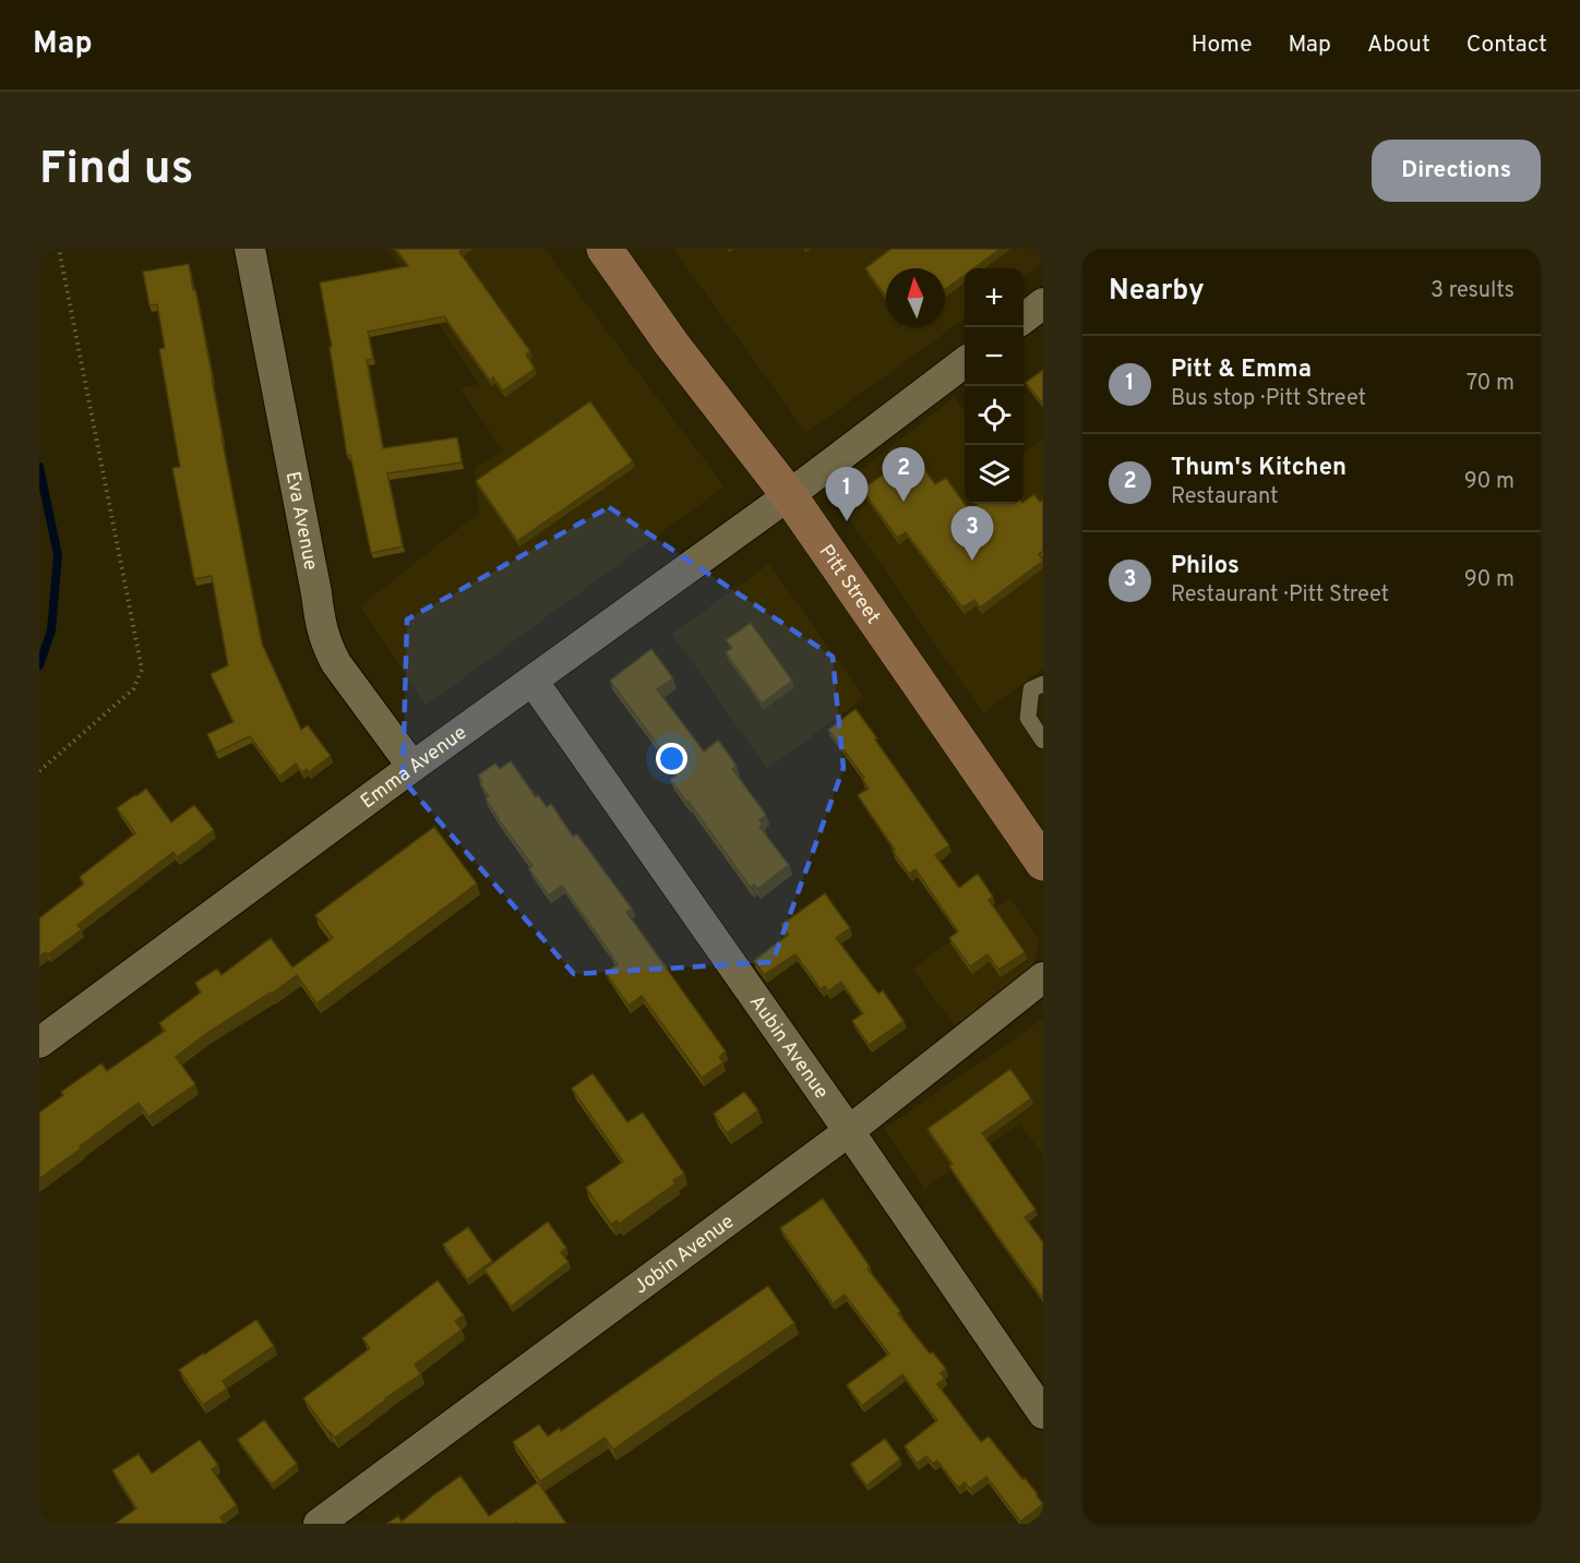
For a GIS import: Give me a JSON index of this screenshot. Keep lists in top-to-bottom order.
{
  "streets": {
    "street": [
      "Eva Avenue",
      "Pitt Street",
      "Emma Avenue",
      "Aubin Avenue",
      "Jobin Avenue"
    ]
  },
  "crossings": [
    ["Eva Avenue", "Emma Avenue"],
    ["Pitt Street", "Emma Avenue"],
    ["Emma Avenue", "Aubin Avenue"],
    ["Aubin Avenue", "Jobin Avenue"]
  ],
  "north": "top",
  "page": {
    "header": "Map",
    "nav": [
      "Home",
      "Map",
      "About",
      "Contact"
    ],
    "buttons": "Directions",
    "title": "Find us",
    "heading": ["Nearby", "3 results"],
    "map_buttons": ["+", "−"],
    "list": [
      {
        "mark": "1",
        "name": "Pitt & Emma",
        "note": "Bus stop · Pitt Street",
        "value": "70 m"
      },
      {
        "mark": "2",
        "name": "Thum's Kitchen",
        "note": "Restaurant",
        "value": "90 m"
      },
      {
        "mark": "3",
        "name": "Philos",
        "note": "Restaurant · Pitt Street",
        "value": "90 m"
      }
    ],
    "pins": ["2", "1", "3"]
  }
}
